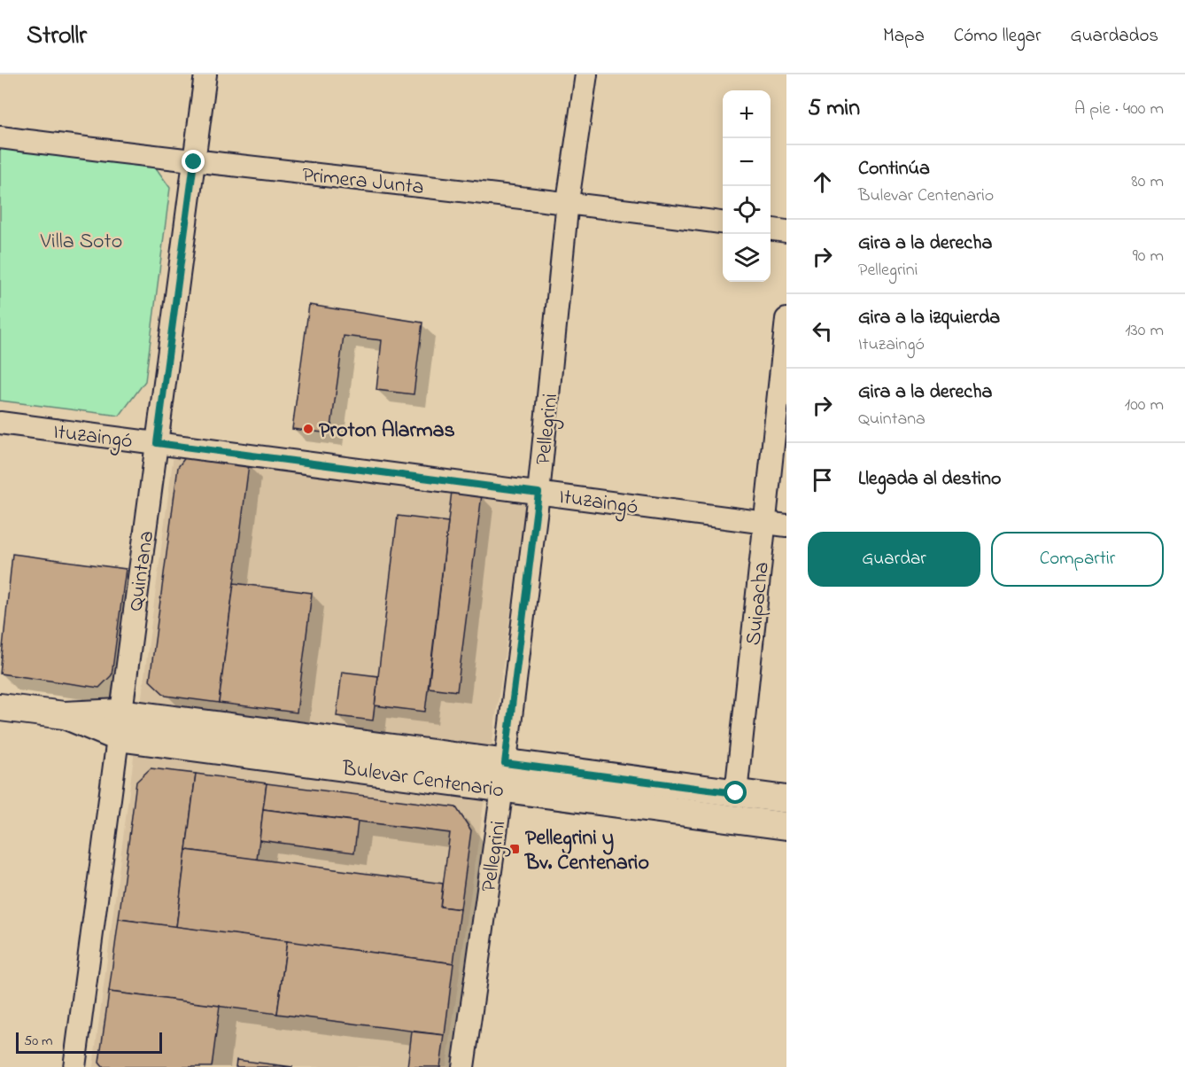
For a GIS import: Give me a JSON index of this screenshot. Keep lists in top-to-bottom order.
{
  "streets": {
    "main road": ["Bulevar Centenario"],
    "street": [
      "Primera Junta",
      "Pellegrini",
      "Ituzaingó",
      "Quintana",
      "Suipacha"
    ]
  },
  "crossings": [
    ["Primera Junta", "Pellegrini"],
    ["Primera Junta", "Quintana"],
    ["Pellegrini", "Ituzaingó"],
    ["Pellegrini", "Bulevar Centenario"],
    ["Ituzaingó", "Quintana"],
    ["Ituzaingó", "Suipacha"],
    ["Quintana", "Bulevar Centenario"],
    ["Suipacha", "Bulevar Centenario"]
  ],
  "parks": ["Villa Soto"],
  "places": {
    "other": ["Proton Alarmas"],
    "transit": ["Pellegrini y Bv. Centenario"]
  },
  "scale_bar": "50 m",
  "page": {
    "header": "Strollr",
    "nav": ["Mapa", "Cómo llegar", "Guardados"],
    "heading": ["5 min", "A pie · 400 m"],
    "map_buttons": ["+", "−"],
    "list": [
      ["Continúa", "Bulevar Centenario", "80 m"],
      ["Gira a la derecha", "Pellegrini", "90 m"],
      ["Gira a la izquierda", "Ituzaingó", "130 m"],
      ["Gira a la derecha", "Quintana", "100 m"],
      "Llegada al destino"
    ],
    "buttons": ["Guardar", "Compartir"],
    "scale": "50 m"
  }
}
